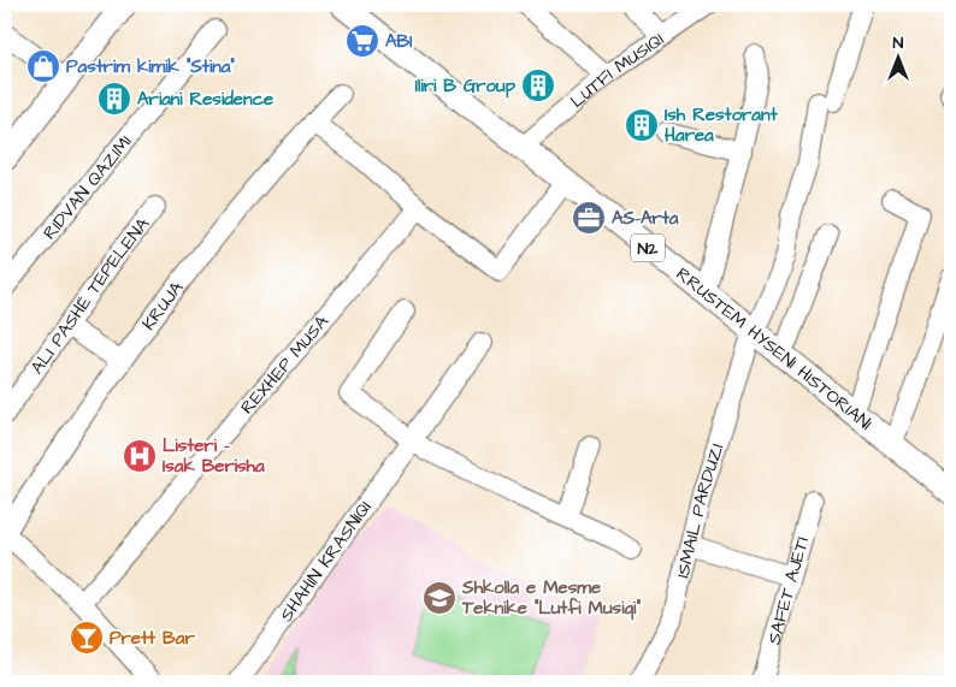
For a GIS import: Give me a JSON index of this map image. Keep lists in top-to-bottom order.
{
  "streets": {
    "main road": ["N2", "RRUSTEM HYSENI HISTORIANI"],
    "street": [
      "LUTFI MUSIQI",
      "RIDVAN QAZIMI",
      "ALI PASHË TEPELENA",
      "KRUJA",
      "REXHEP MUSA",
      "ISMAIL PARDUZI",
      "SHAHIN KRASNIQI",
      "SAFET AJETI"
    ]
  },
  "crossings": [
    ["LUTFI MUSIQI", "RRUSTEM HYSENI HISTORIANI"],
    ["RRUSTEM HYSENI HISTORIANI", "ISMAIL PARDUZI"]
  ],
  "places": {
    "supermarket": ["ABI"],
    "shop": ["Pastrim kimik \"Stina\""],
    "building": ["Iliri B Group", "Ariani Residence", "Ish Restorant Harea"],
    "office": ["AS-Arta"],
    "hospital": ["Listeri - Isak Berisha"],
    "school or university": ["Shkolla e Mesme Teknike \"Lutfi Musiqi\""],
    "bar": ["Prett Bar"]
  },
  "north": "top"
}
